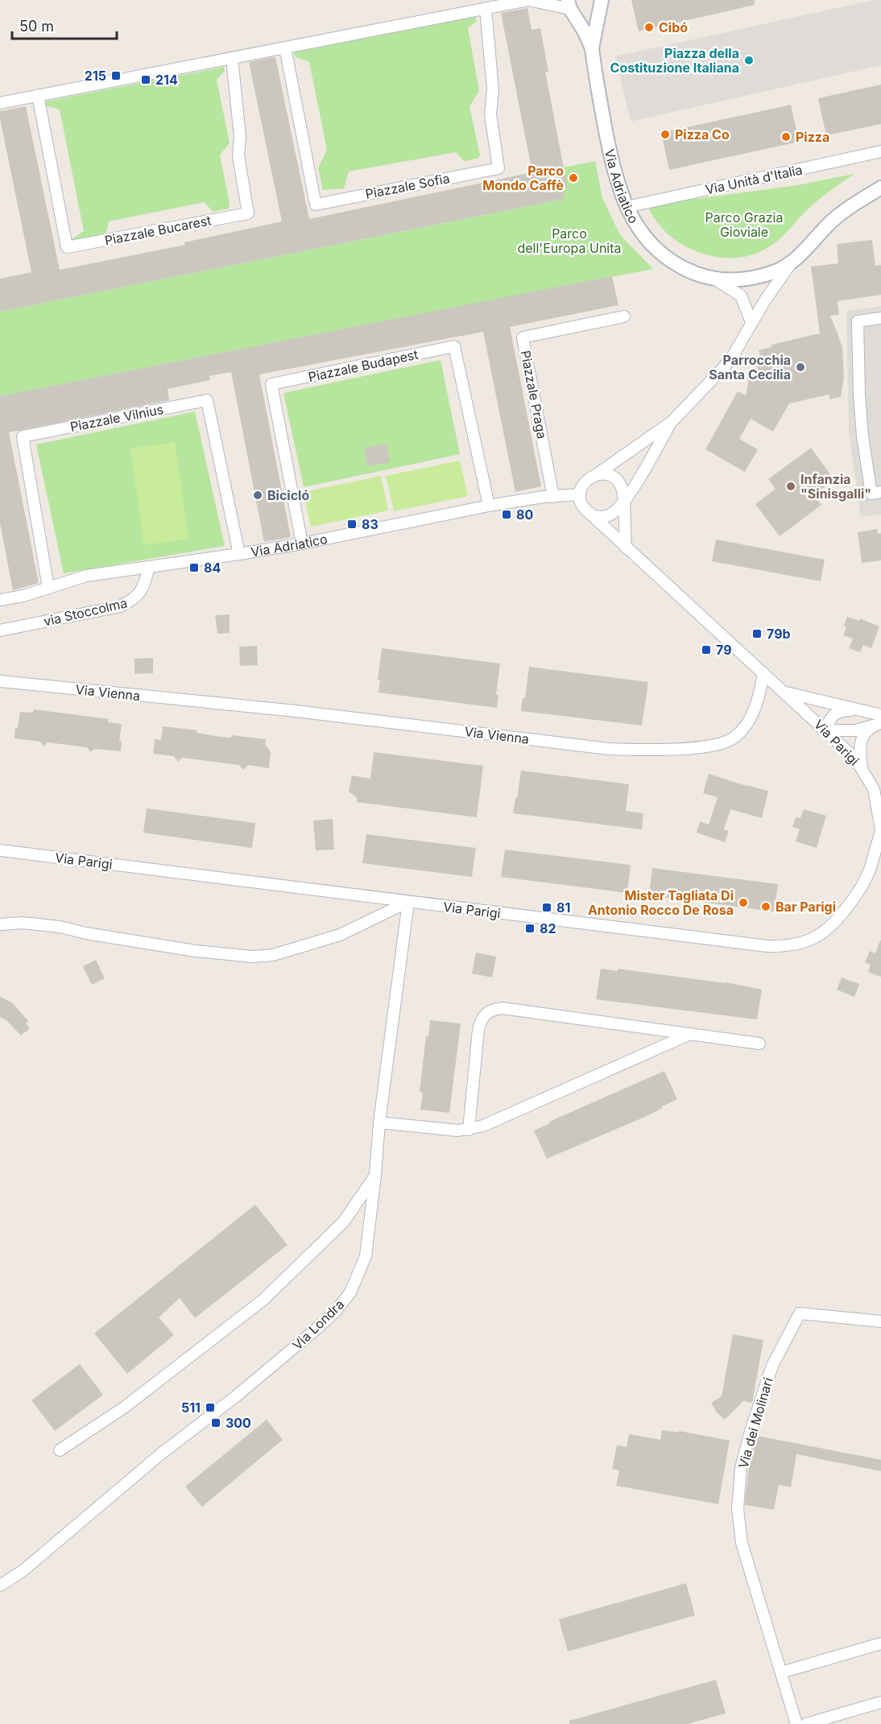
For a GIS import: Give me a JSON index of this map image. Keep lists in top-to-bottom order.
{
  "streets": {
    "street": [
      "Via Unità d'Italia",
      "Piazzale Sofia",
      "Via Adriatico",
      "Piazzale Bucarest",
      "Piazzale Budapest",
      "Piazzale Praga",
      "Piazzale Vilnius",
      "via Stoccolma",
      "Via Vienna",
      "Via Parigi",
      "Via Londra",
      "Via dei Molinari"
    ]
  },
  "crossings": [
    ["Via Unità d'Italia", "Via Adriatico"],
    ["Via Adriatico", "Piazzale Budapest"],
    ["Via Adriatico", "Piazzale Praga"],
    ["Via Adriatico", "Piazzale Vilnius"],
    ["Via Adriatico", "via Stoccolma"],
    ["Via Vienna", "Via Parigi"],
    ["Via Parigi", "Via Londra"]
  ],
  "parks": ["Parco Grazia Gioviale", "Parco dell'Europa Unita"],
  "places": {
    "other": [
      "Cibó",
      "Piazza della Costituzione Italiana",
      "Pizza Co",
      "Pizza",
      "Parco Mondo Caffè",
      "Parrocchia Santa Cecilia",
      "Infanzia \"Sinisgalli\"",
      "Bicicló",
      "Mister Tagliata Di Antonio Rocco De Rosa",
      "Bar Parigi"
    ],
    "transit": [
      "215",
      "214",
      "80",
      "83",
      "84",
      "79b",
      "79",
      "81",
      "82",
      "511",
      "300"
    ]
  },
  "scale_bar": "50 m"
}
